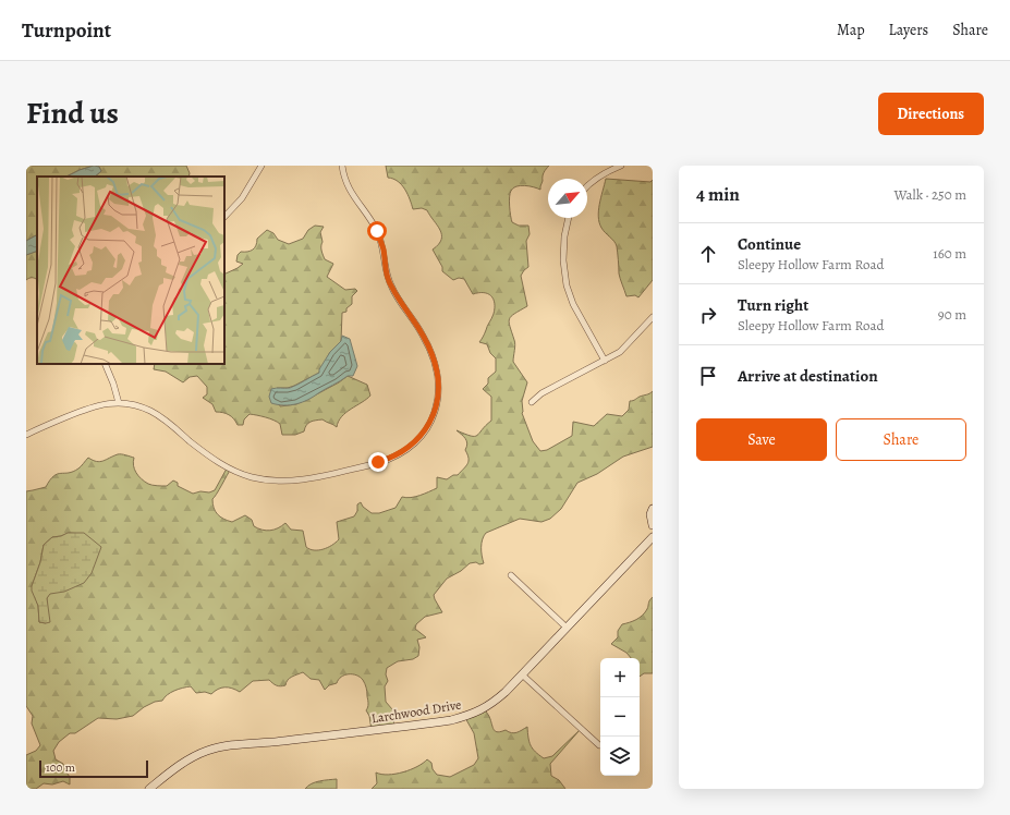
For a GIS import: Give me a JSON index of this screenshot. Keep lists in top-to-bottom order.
{
  "streets": {
    "street": ["Larchwood Drive"]
  },
  "scale_bar": "100 m",
  "north": "top right",
  "page": {
    "header": "Turnpoint",
    "nav": ["Map", "Layers", "Share"],
    "title": "Find us",
    "buttons": [
      "Directions",
      ["Save", "Share"]
    ],
    "heading": ["4 min", "Walk · 250 m"],
    "list": [
      ["Continue", "Sleepy Hollow Farm Road", "160 m"],
      ["Turn right", "Sleepy Hollow Farm Road", "90 m"],
      "Arrive at destination"
    ],
    "map_buttons": ["+", "−"],
    "scale": "100 m"
  }
}
